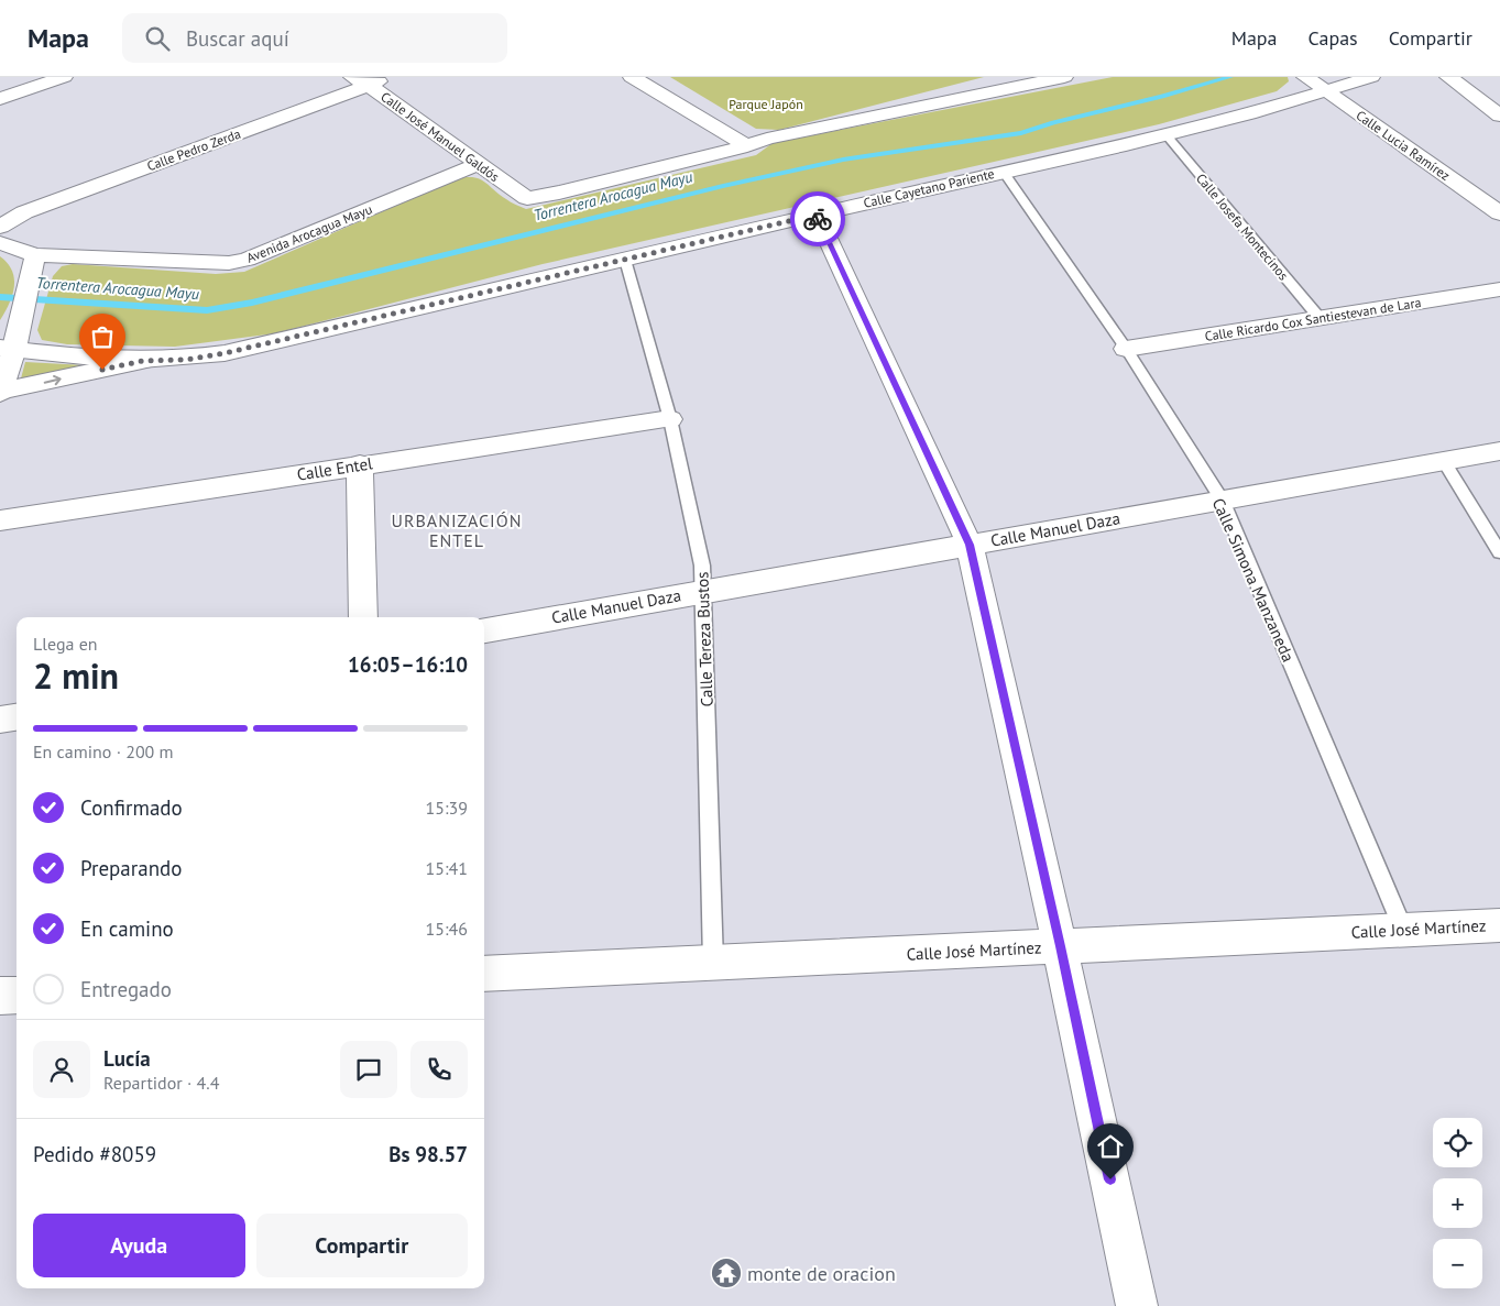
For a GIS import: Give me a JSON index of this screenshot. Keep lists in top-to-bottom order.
{
  "streets": {
    "street": [
      "Calle José Manuel Galdós",
      "Calle Lucia Ramírez",
      "Calle Pedro Zerda",
      "Calle Cayetano Pariente",
      "Avenida Arocagua Mayu",
      "Calle Ricardo Cox Santiestevan de Lara",
      "Calle Entel",
      "Calle Manuel Daza",
      "Calle José Martínez"
    ],
    "lane": ["Calle Josefa Montecinos", "Calle Simona Manzaneda", "Calle Tereza Bustos"]
  },
  "crossings": [
    ["Calle José Manuel Galdós", "Calle Pedro Zerda"],
    ["Calle José Manuel Galdós", "Avenida Arocagua Mayu"],
    ["Calle Lucia Ramírez", "Calle Cayetano Pariente"],
    ["Calle Cayetano Pariente", "Calle Josefa Montecinos"],
    ["Calle Cayetano Pariente", "Calle Simona Manzaneda"],
    ["Calle Cayetano Pariente", "Calle Tereza Bustos"],
    ["Calle Josefa Montecinos", "Calle Ricardo Cox Santiestevan de Lara"],
    ["Calle Ricardo Cox Santiestevan de Lara", "Calle Simona Manzaneda"],
    ["Calle Entel", "Calle Tereza Bustos"],
    ["Calle Manuel Daza", "Calle Simona Manzaneda"],
    ["Calle Manuel Daza", "Calle Tereza Bustos"],
    ["Calle Simona Manzaneda", "Calle José Martínez"],
    ["Calle Tereza Bustos", "Calle José Martínez"]
  ],
  "districts": ["URBANIZACIÓN ENTEL"],
  "water": ["Torrentera Arocagua Mayu"],
  "parks": ["Parque Japón"],
  "places": {
    "temple": ["monte de oracion"]
  },
  "page": {
    "header": "Mapa",
    "search": "Buscar aquí",
    "nav": ["Mapa", "Capas", "Compartir"],
    "heading": ["2 min", "Llega en", "16:05–16:10"],
    "panel": [
      "Lucía",
      "Repartidor · 4.4",
      "Pedido #8059",
      "Bs 98.57"
    ],
    "bar": "En camino · 200 m",
    "list": [
      ["Confirmado", "15:39"],
      ["Preparando", "15:41"],
      ["En camino", "15:46"],
      "Entregado"
    ],
    "map_buttons": ["+", "−"],
    "buttons": ["Ayuda", "Compartir"]
  }
}
